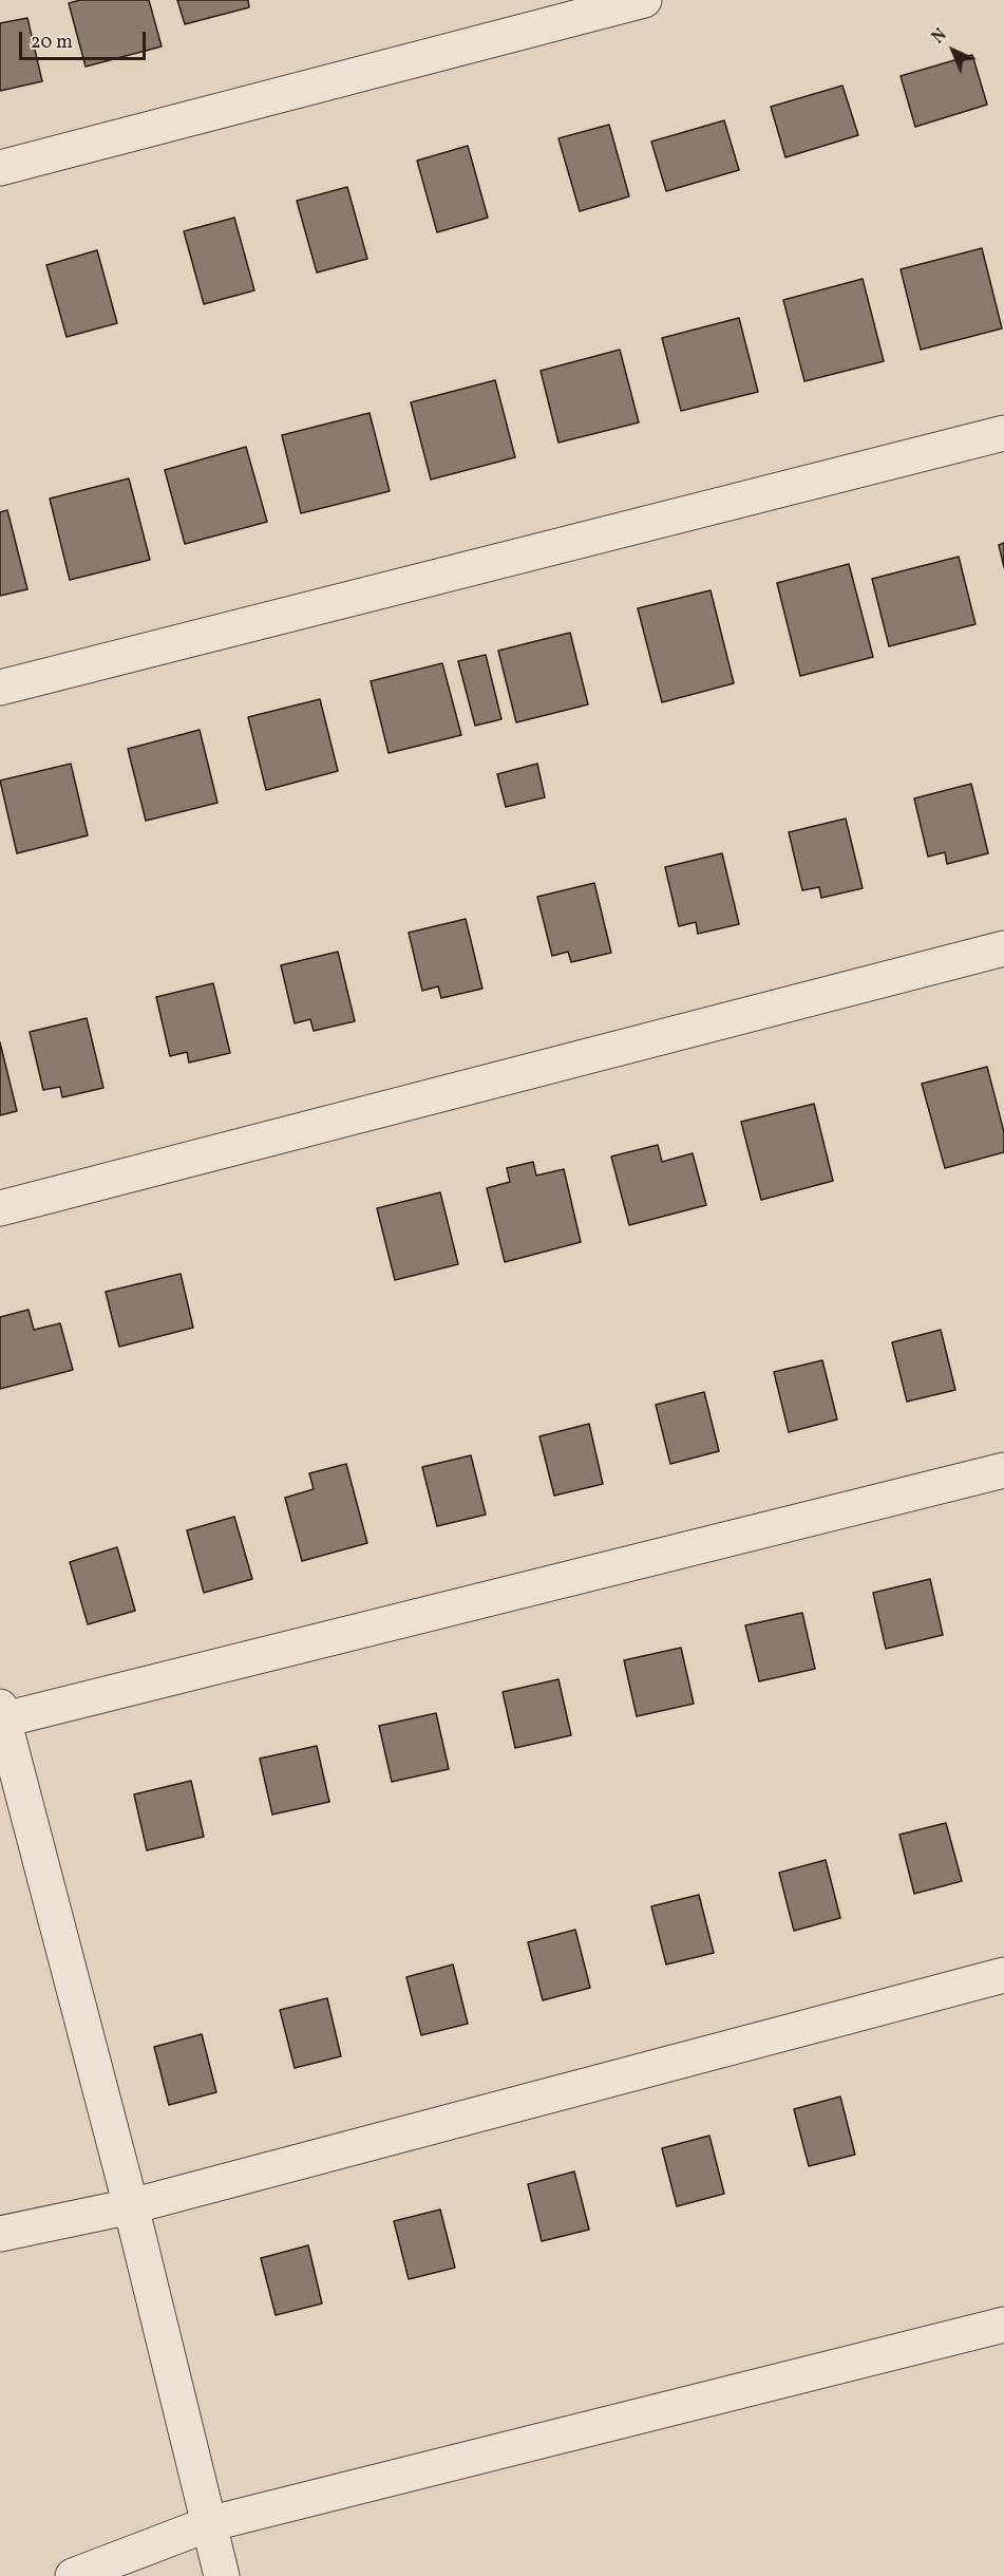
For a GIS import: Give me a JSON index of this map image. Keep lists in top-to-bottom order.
{
  "scale_bar": "20 m",
  "north": "top left"
}
